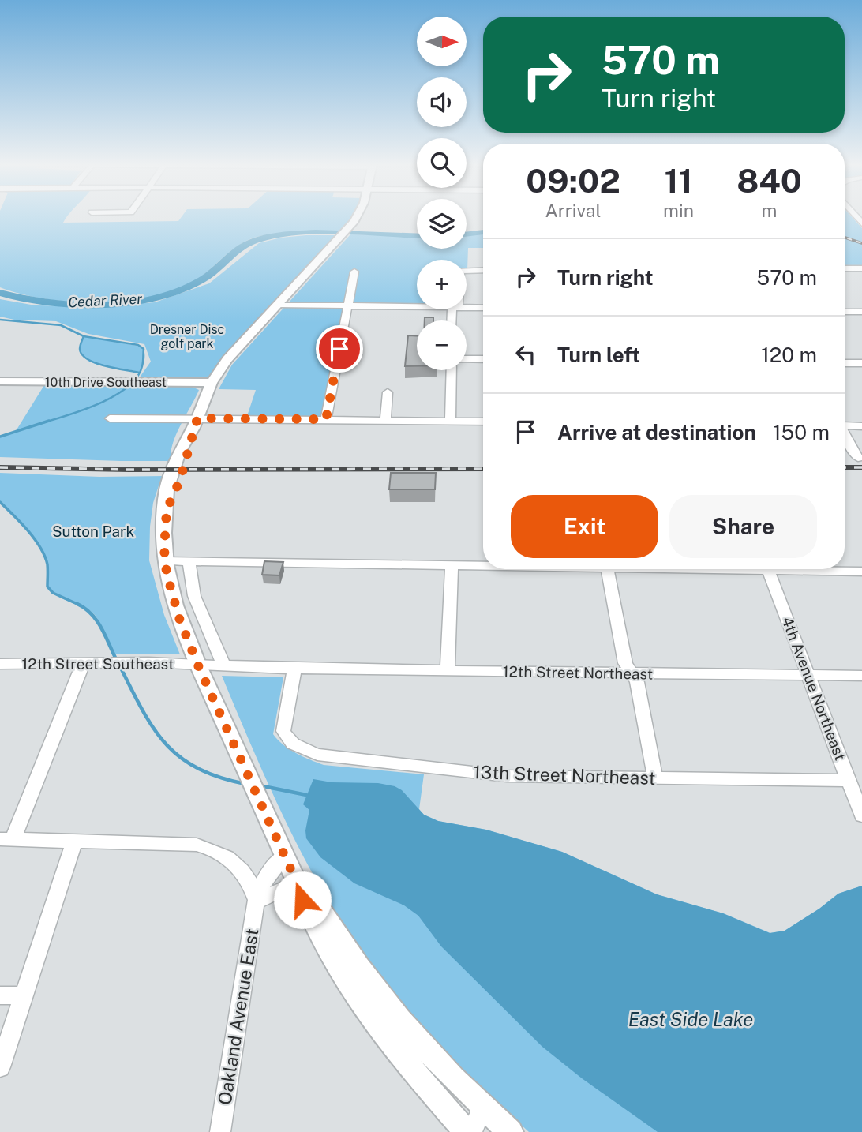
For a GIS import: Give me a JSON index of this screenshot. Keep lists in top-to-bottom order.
{
  "streets": {
    "main road": ["10th Drive Southeast"],
    "street": [
      "12th Street Southeast",
      "12th Street Northeast",
      "4th Avenue Northeast",
      "13th Street Northeast",
      "Oakland Avenue East"
    ]
  },
  "crossings": [
    ["12th Street Southeast", "12th Street Northeast"],
    ["12th Street Southeast", "13th Street Northeast"],
    ["12th Street Northeast", "4th Avenue Northeast"],
    ["12th Street Northeast", "13th Street Northeast"],
    ["4th Avenue Northeast", "13th Street Northeast"]
  ],
  "water": ["Cedar River", "East Side Lake"],
  "parks": ["Dresner Disc golf park", "Sutton Park"],
  "north": "right",
  "page": {
    "map_buttons": ["+", "−"],
    "turn": ["570 m", "Turn right"],
    "eta": [
      "09:02",
      "Arrival",
      "11",
      "min",
      "840",
      "m"
    ],
    "list": [
      {
        "name": "Turn right",
        "value": "570 m"
      },
      {
        "name": "Turn left",
        "value": "120 m"
      },
      {
        "name": "Arrive at destination",
        "value": "150 m"
      }
    ],
    "buttons": ["Exit", "Share"]
  }
}
